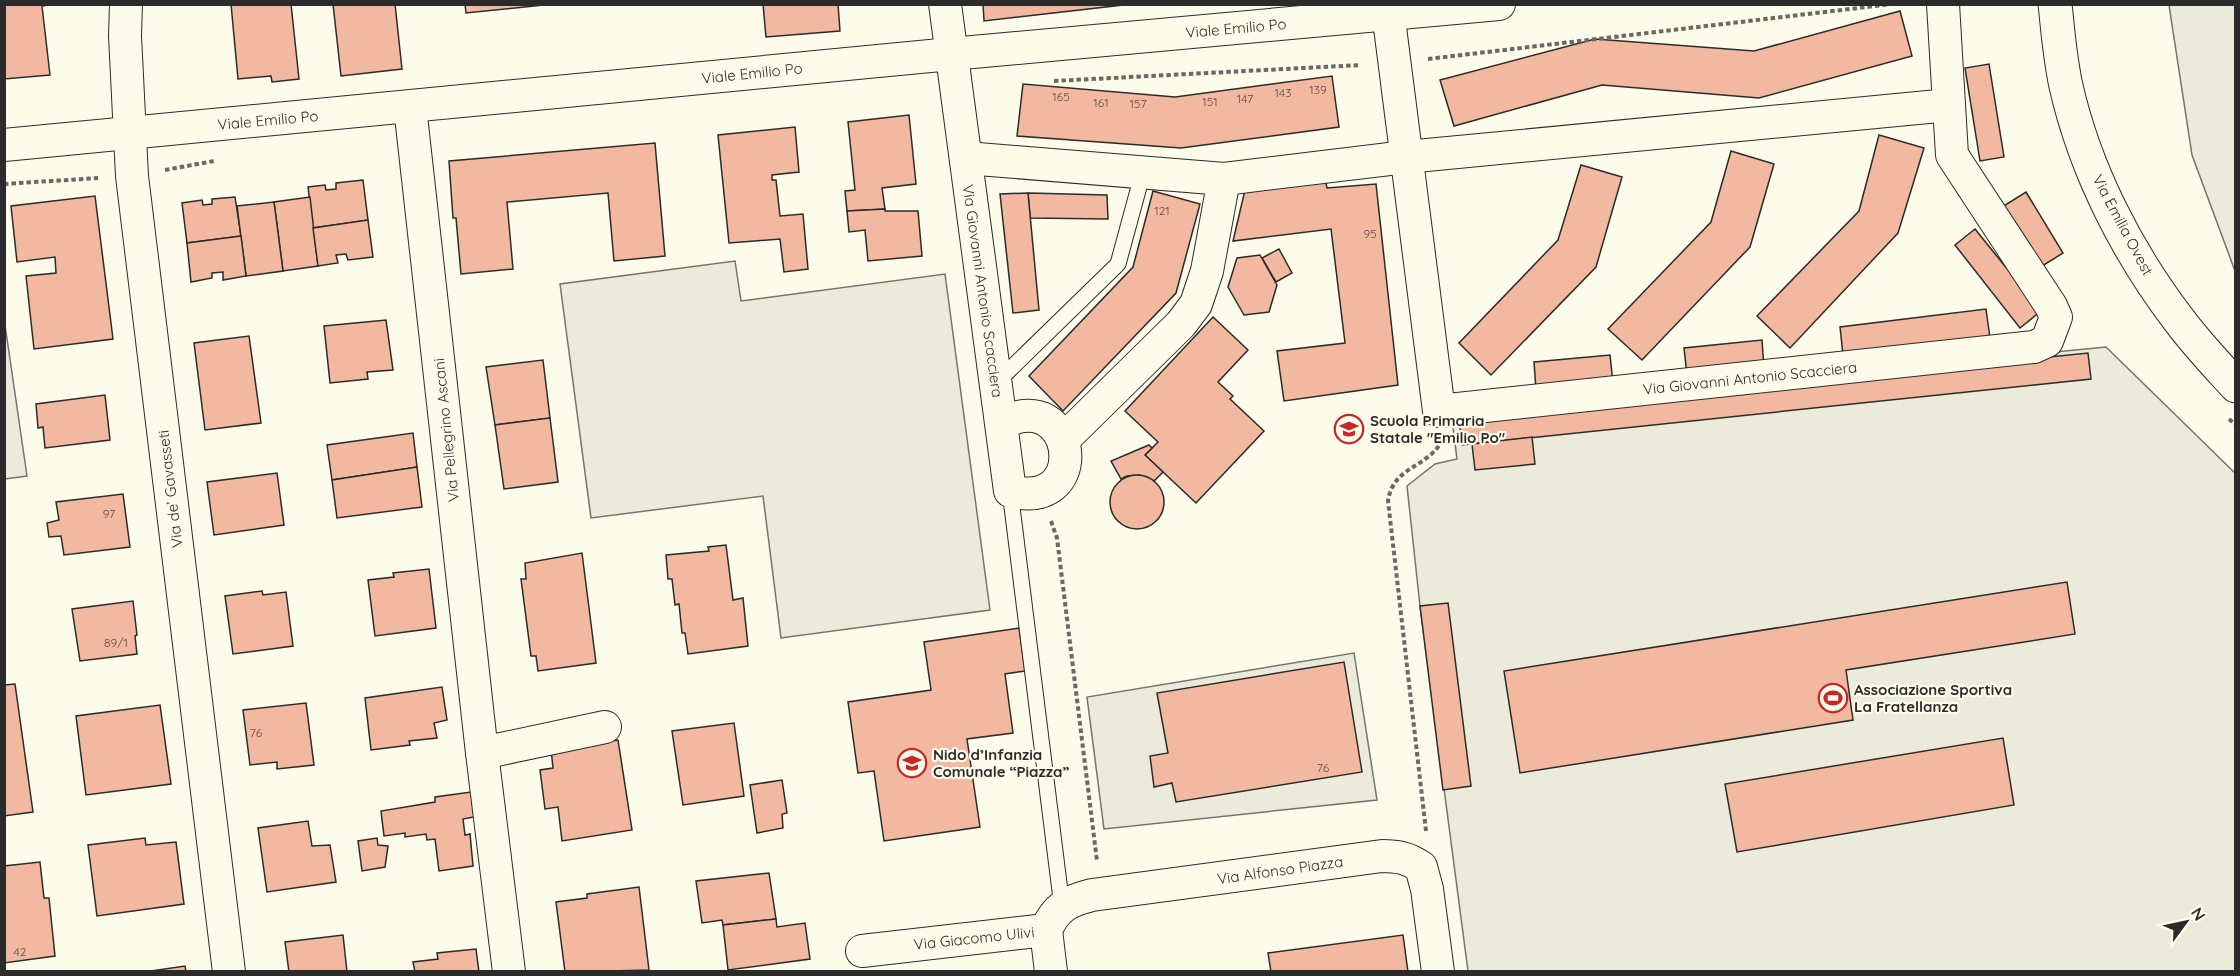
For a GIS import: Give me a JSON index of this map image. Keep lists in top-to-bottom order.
{
  "streets": {
    "main road": ["Via Emilia Ovest"],
    "street": [
      "Viale Emilio Po",
      "Via Giovanni Antonio Scacciera",
      "Via Pellegrino Ascani",
      "Via de’ Gavasseti",
      "Via Alfonso Piazza",
      "Via Giacomo Ulivi"
    ]
  },
  "crossings": [
    ["Viale Emilio Po", "Via Giovanni Antonio Scacciera"],
    ["Viale Emilio Po", "Via Pellegrino Ascani"],
    ["Viale Emilio Po", "Via de’ Gavasseti"],
    ["Via Alfonso Piazza", "Via Giacomo Ulivi"]
  ],
  "places": {
    "school or university": ["Scuola Primaria Statale \"Emilio Po\"", "Nido d’Infanzia Comunale “Piazza”"],
    "sports": ["Associazione Sportiva La Fratellanza"]
  },
  "house_numbers": [
    "139",
    "143",
    "165",
    "147",
    "151",
    "161",
    "157",
    "121",
    "95",
    "97",
    "89/1",
    "76",
    "76",
    "42"
  ],
  "north": "top right"
}
